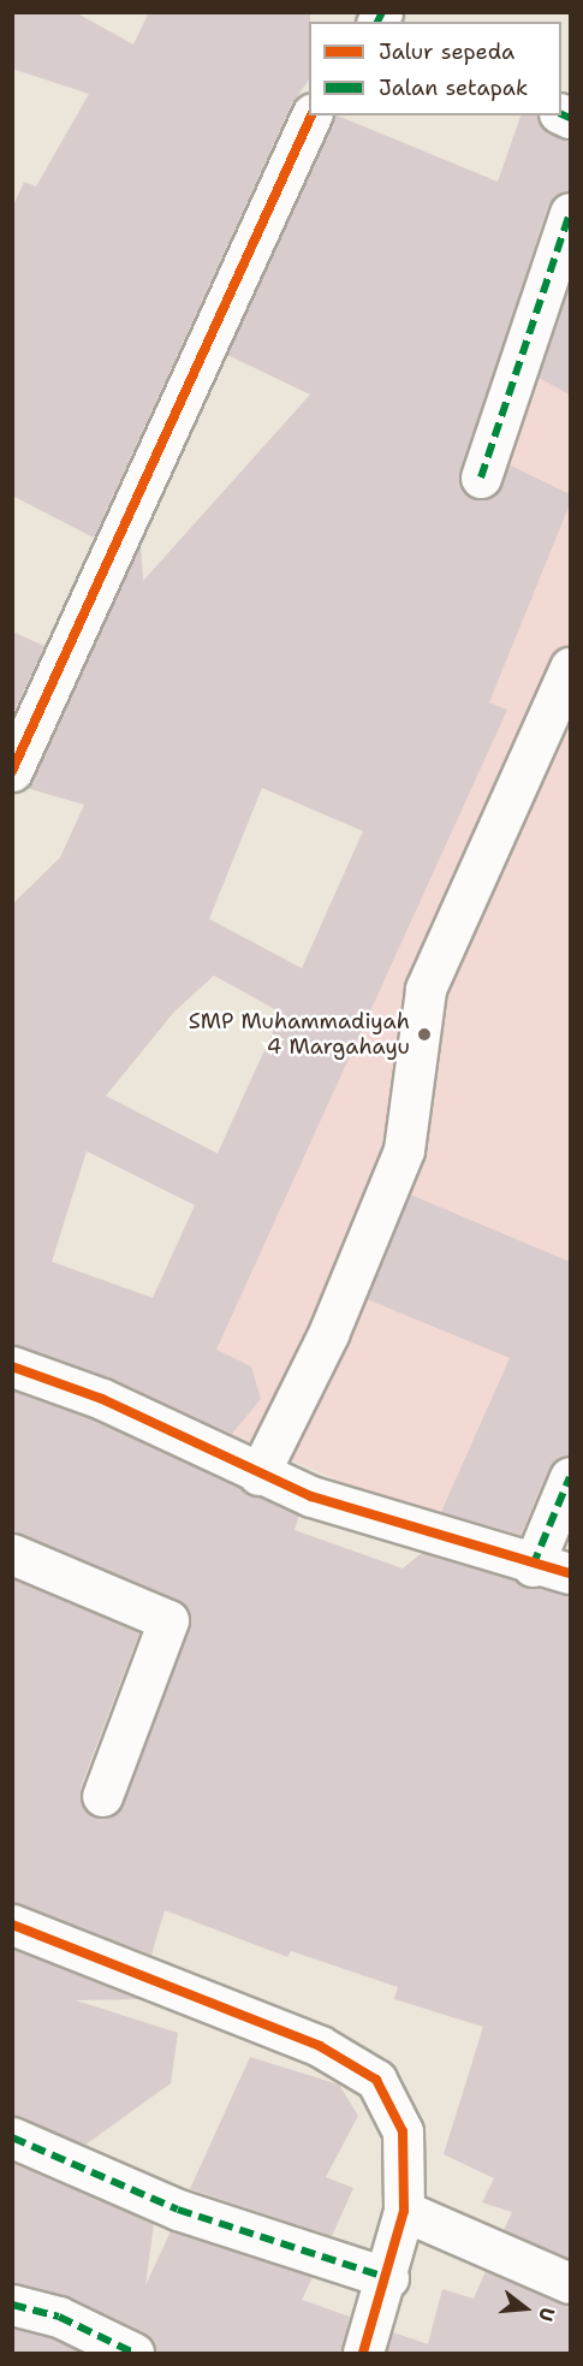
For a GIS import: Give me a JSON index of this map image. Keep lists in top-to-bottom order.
{
  "places": ["SMP Muhammadiyah 4 Margahayu"],
  "legend": ["Jalur sepeda", "Jalan setapak"],
  "north": "right"
}
